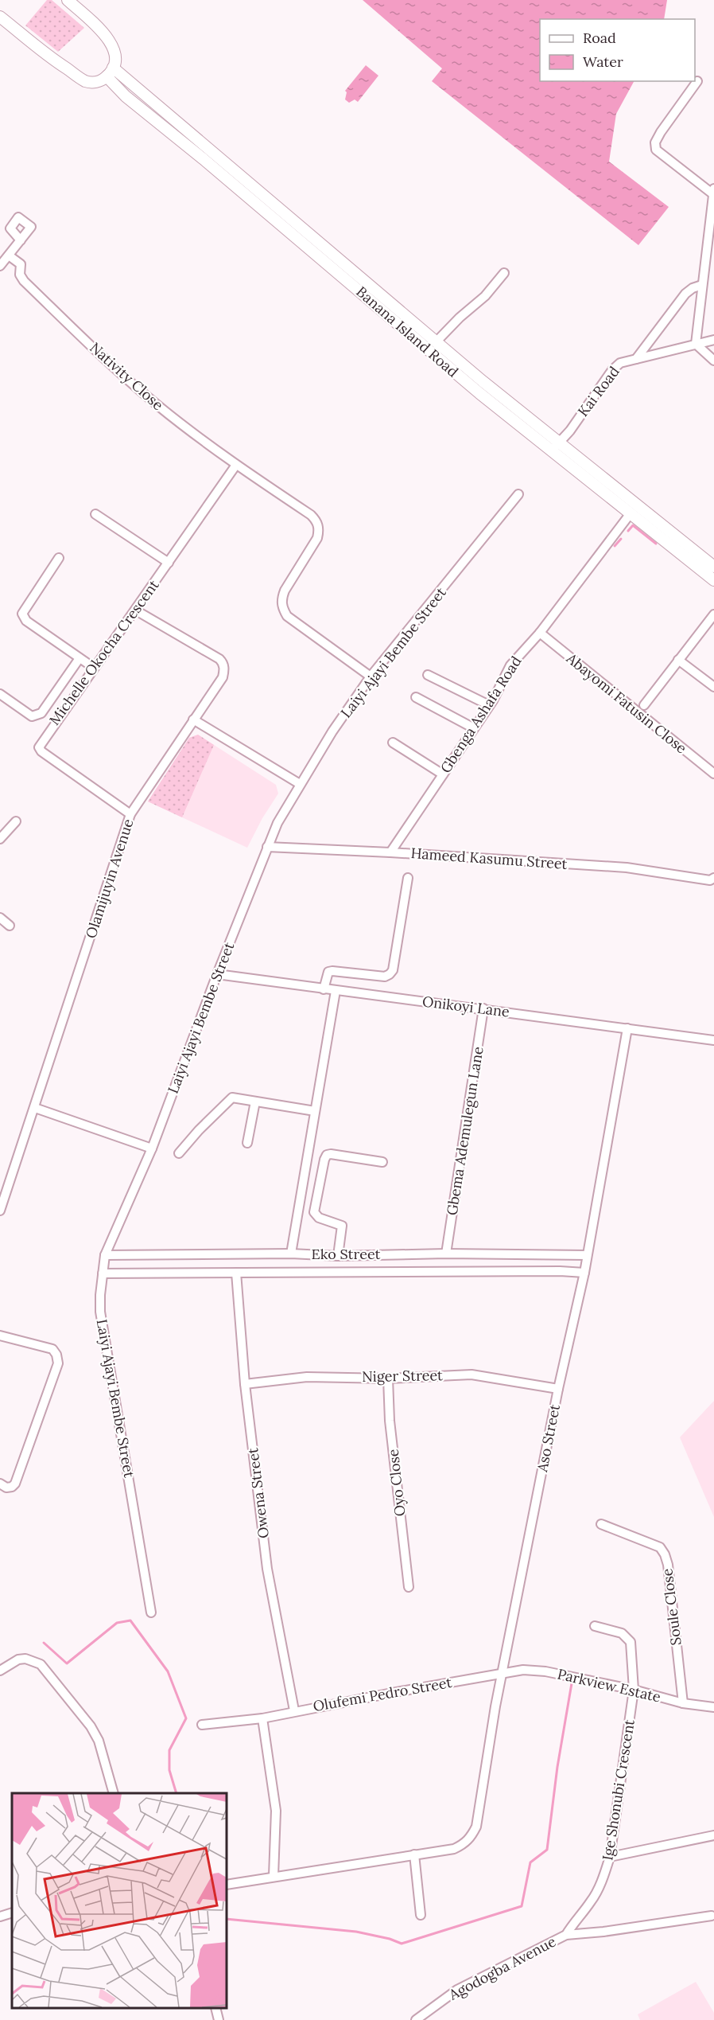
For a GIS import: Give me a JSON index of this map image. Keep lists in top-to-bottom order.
{
  "streets": {
    "street": [
      "Banana Island Road",
      "Nativity Close",
      "Kai Road",
      "Michelle Okocha Crescent",
      "Laiyi Ajayi Bembe Street",
      "Abayomi Fatusin Close",
      "Gbenga Ashafa Road",
      "Hameed Kasumu Street",
      "Olamijuyin Avenue",
      "Onikoyi Lane",
      "Gbema Ademulegun Lane",
      "Eko Street",
      "Niger Street",
      "Aso Street",
      "Oyo Close",
      "Owena Street",
      "Soule Close",
      "Parkview Estate",
      "Olufemi Pedro Street",
      "Ige Shonubi Crescent",
      "Agodogba Avenue"
    ]
  },
  "crossings": [
    ["Banana Island Road", "Kai Road"],
    ["Banana Island Road", "Gbenga Ashafa Road"],
    ["Nativity Close", "Michelle Okocha Crescent"],
    ["Nativity Close", "Laiyi Ajayi Bembe Street"],
    ["Michelle Okocha Crescent", "Olamijuyin Avenue"],
    ["Laiyi Ajayi Bembe Street", "Hameed Kasumu Street"],
    ["Laiyi Ajayi Bembe Street", "Onikoyi Lane"],
    ["Laiyi Ajayi Bembe Street", "Eko Street"],
    ["Abayomi Fatusin Close", "Gbenga Ashafa Road"],
    ["Gbenga Ashafa Road", "Hameed Kasumu Street"],
    ["Onikoyi Lane", "Gbema Ademulegun Lane"],
    ["Onikoyi Lane", "Aso Street"],
    ["Gbema Ademulegun Lane", "Eko Street"],
    ["Eko Street", "Aso Street"],
    ["Eko Street", "Owena Street"],
    ["Niger Street", "Aso Street"],
    ["Niger Street", "Oyo Close"],
    ["Niger Street", "Owena Street"],
    ["Aso Street", "Parkview Estate"],
    ["Aso Street", "Olufemi Pedro Street"],
    ["Owena Street", "Olufemi Pedro Street"],
    ["Soule Close", "Parkview Estate"],
    ["Parkview Estate", "Olufemi Pedro Street"],
    ["Parkview Estate", "Ige Shonubi Crescent"],
    ["Ige Shonubi Crescent", "Agodogba Avenue"]
  ],
  "legend": ["Road", "Water"]
}
